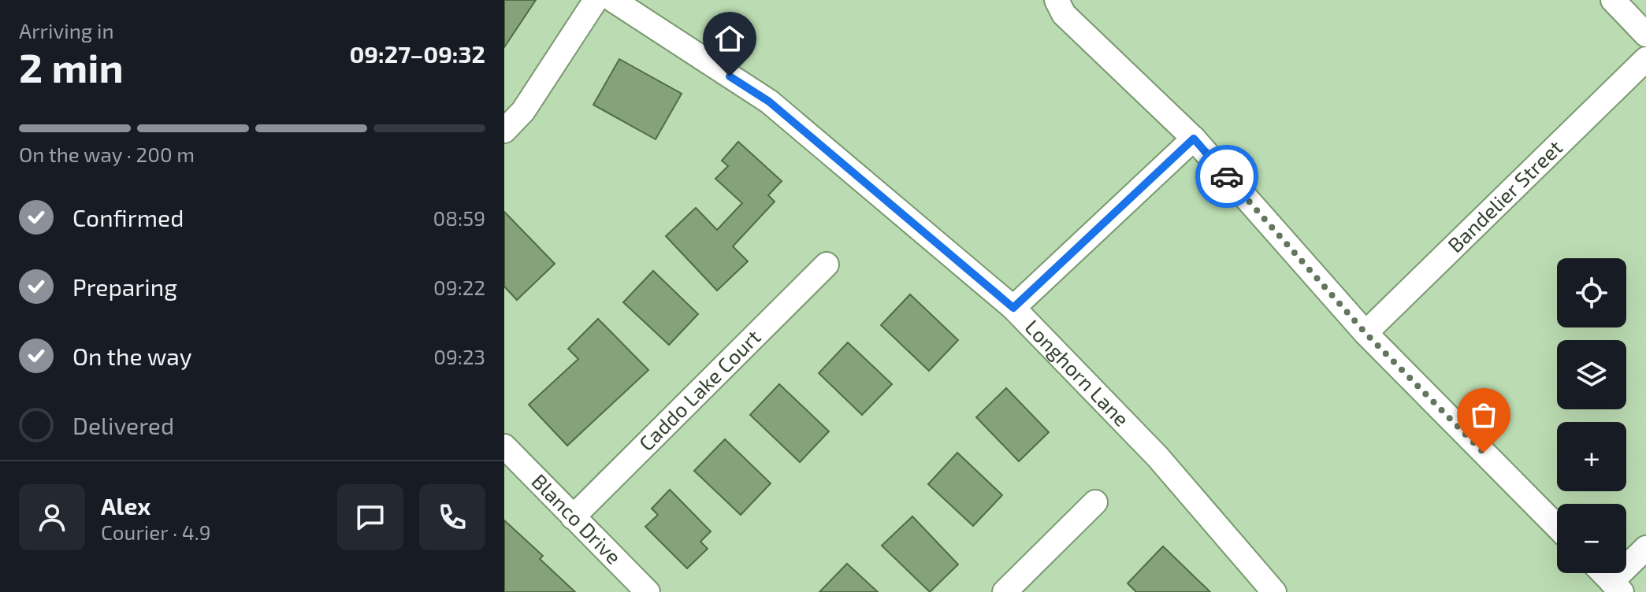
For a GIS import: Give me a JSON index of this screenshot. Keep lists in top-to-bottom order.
{
  "streets": {
    "street": [
      "Bandelier Street",
      "Longhorn Lane",
      "Caddo Lake Court",
      "Blanco Drive"
    ]
  },
  "crossings": [
    ["Caddo Lake Court", "Blanco Drive"]
  ],
  "page": {
    "heading": ["2 min", "Arriving in", "09:27–09:32"],
    "panel": ["Alex", "Courier · 4.9"],
    "bar": "On the way · 200 m",
    "list": [
      ["Confirmed", "08:59"],
      ["Preparing", "09:22"],
      ["On the way", "09:23"],
      "Delivered"
    ],
    "map_buttons": ["+", "−"]
  }
}
